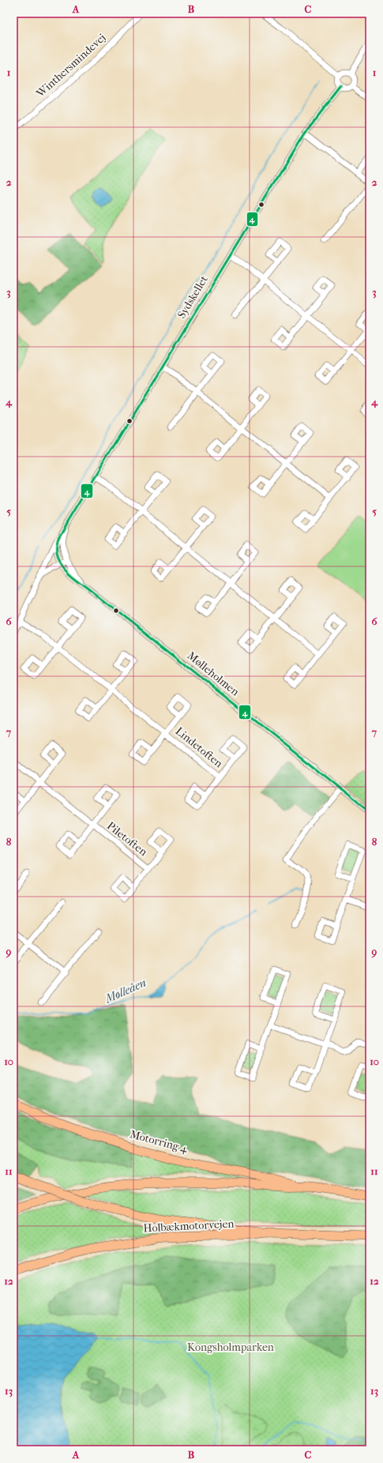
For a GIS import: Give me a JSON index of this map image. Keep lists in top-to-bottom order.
{
  "streets": {
    "highway": ["Motorring 4", "Holbækmotorvejen"],
    "street": [
      "Winthersmindevej",
      "Sydskellet",
      "Mølleholmen",
      "Lindetoften",
      "Piletoften"
    ]
  },
  "crossings": [
    ["Sydskellet", "Mølleholmen"],
    ["Sydskellet", "Lindetoften"]
  ],
  "water": ["Mølleåen"],
  "parks": ["Kongsholmparken"],
  "lines": ["transit line 4"],
  "grid": {
    "columns": ["A", "B", "C"],
    "rows": [
      "1",
      "2",
      "3",
      "4",
      "5",
      "6",
      "7",
      "8",
      "9",
      "10",
      "11",
      "12",
      "13"
    ]
  }
}
